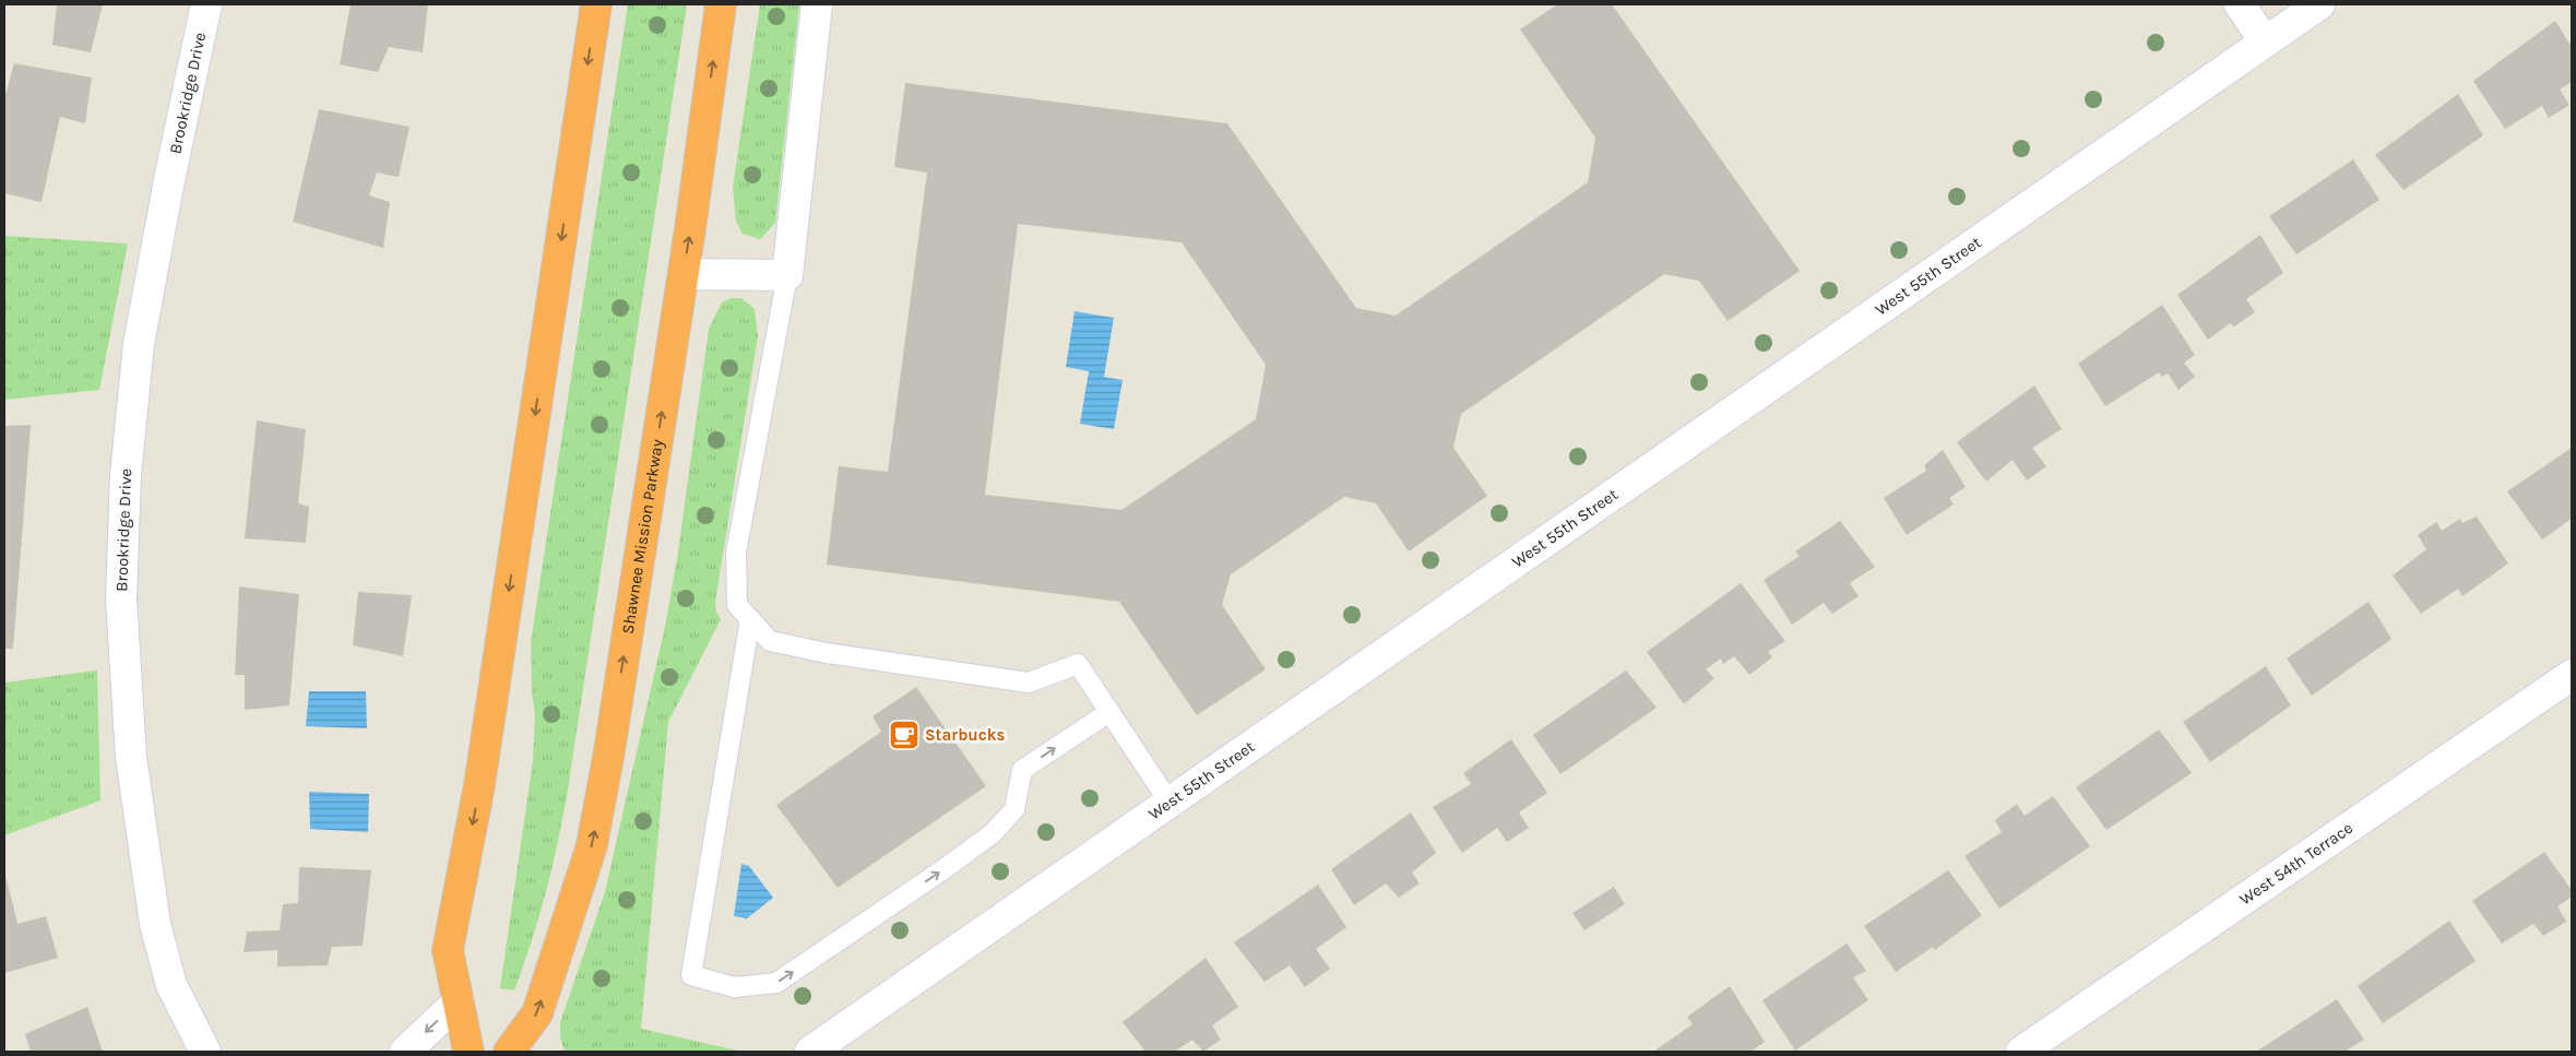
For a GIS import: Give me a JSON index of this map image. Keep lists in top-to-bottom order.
{
  "streets": {
    "highway": ["Shawnee Mission Parkway"],
    "street": ["Brookridge Drive", "West 55th Street", "West 54th Terrace"]
  },
  "places": {
    "cafe": ["Starbucks"]
  }
}
